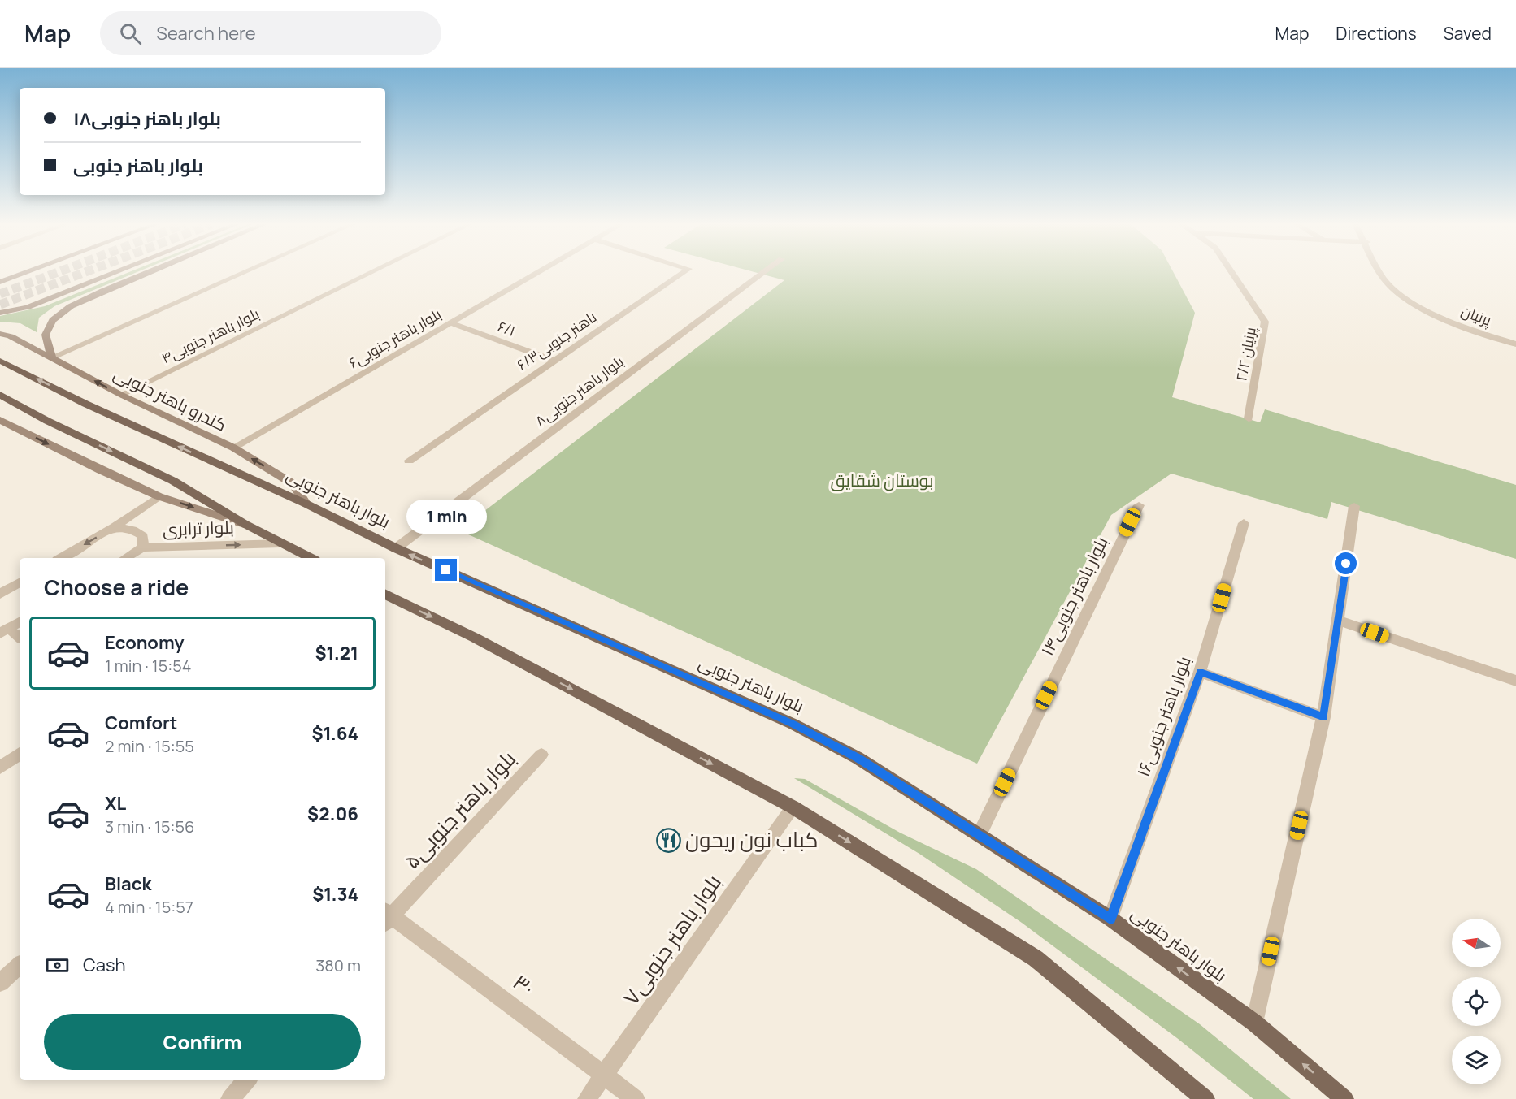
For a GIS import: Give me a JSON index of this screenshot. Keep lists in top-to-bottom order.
{
  "streets": {
    "main road": ["کندرو باهنر جنوبی", "بلوار باهنر جنوبی"],
    "street": [
      "پرنیان",
      "۶/۱",
      "بلوار باهنر جنوبی۴",
      "بلوار باهنر جنوبی۶",
      "۶/۳باهنر جنوبی",
      "پرنیان ۲/۲",
      "۸بلوار باهنر جنوبی",
      "بلوار ترابری",
      "بلوار باهنر جنوبی۱۴",
      "بلوار باهنر جنوبی۱۶",
      "۵بلوار باهنر جنوبی",
      "بلوار باهنر جنوبی۷",
      "۳۰"
    ]
  },
  "crossings": [
    ["۶/۱", "بلوار باهنر جنوبی۶"],
    ["۶/۱", "۶/۳باهنر جنوبی"],
    ["بلوار باهنر جنوبی۴", "کندرو باهنر جنوبی"],
    ["بلوار باهنر جنوبی۶", "کندرو باهنر جنوبی"],
    ["۸بلوار باهنر جنوبی", "بلوار باهنر جنوبی"],
    ["کندرو باهنر جنوبی", "بلوار باهنر جنوبی"],
    ["بلوار باهنر جنوبی", "بلوار باهنر جنوبی۱۴"],
    ["بلوار باهنر جنوبی", "بلوار باهنر جنوبی۱۶"],
    ["۵بلوار باهنر جنوبی", "۳۰"],
    ["بلوار باهنر جنوبی۷", "۳۰"]
  ],
  "parks": ["بوستان شقایق"],
  "places": {
    "restaurant": ["کباب نون ریحون"]
  },
  "north": "left",
  "page": {
    "header": "Map",
    "search": "Search here",
    "nav": ["Map", "Directions", "Saved"],
    "banner": ["۱۸بلوار باهنر جنوبی", "بلوار باهنر جنوبی"],
    "bubble": "1 min",
    "heading": "Choose a ride",
    "list": [
      {
        "name": "Economy",
        "note": "1 min · 15:54",
        "value": "$1.21"
      },
      {
        "name": "Comfort",
        "note": "2 min · 15:55",
        "value": "$1.64"
      },
      {
        "name": "XL",
        "note": "3 min · 15:56",
        "value": "$2.06"
      },
      {
        "name": "Black",
        "note": "4 min · 15:57",
        "value": "$1.34"
      }
    ],
    "pay": ["Cash", "380 m"],
    "buttons": "Confirm"
  }
}
